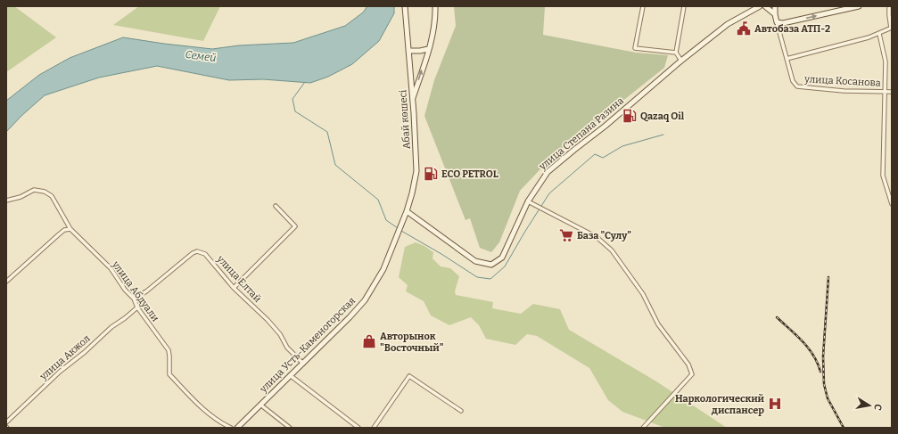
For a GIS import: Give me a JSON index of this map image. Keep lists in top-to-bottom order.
{
  "streets": {
    "main road": ["Абай көшесі", "улица Степана Разина", "улица Усть-Каменогорская"],
    "street": [
      "улица Косанова",
      "улица Елтай",
      "улица Абдуали",
      "улица Акжол"
    ]
  },
  "crossings": [
    ["Абай көшесі", "улица Степана Разина"],
    ["Абай көшесі", "улица Усть-Каменогорская"],
    ["улица Елтай", "улица Абдуали"],
    ["улица Елтай", "улица Усть-Каменогорская"],
    ["улица Абдуали", "улица Акжол"]
  ],
  "water": ["Семей"],
  "places": {
    "public building": ["Автобаза АТП-2"],
    "fuel station": ["Qazaq Oil", "ECO PETROL"],
    "supermarket": ["База \"Сулу\""],
    "shop": ["Авторынок \"Восточный\""],
    "hospital": ["Наркологический диспансер"]
  },
  "north": "right"
}
